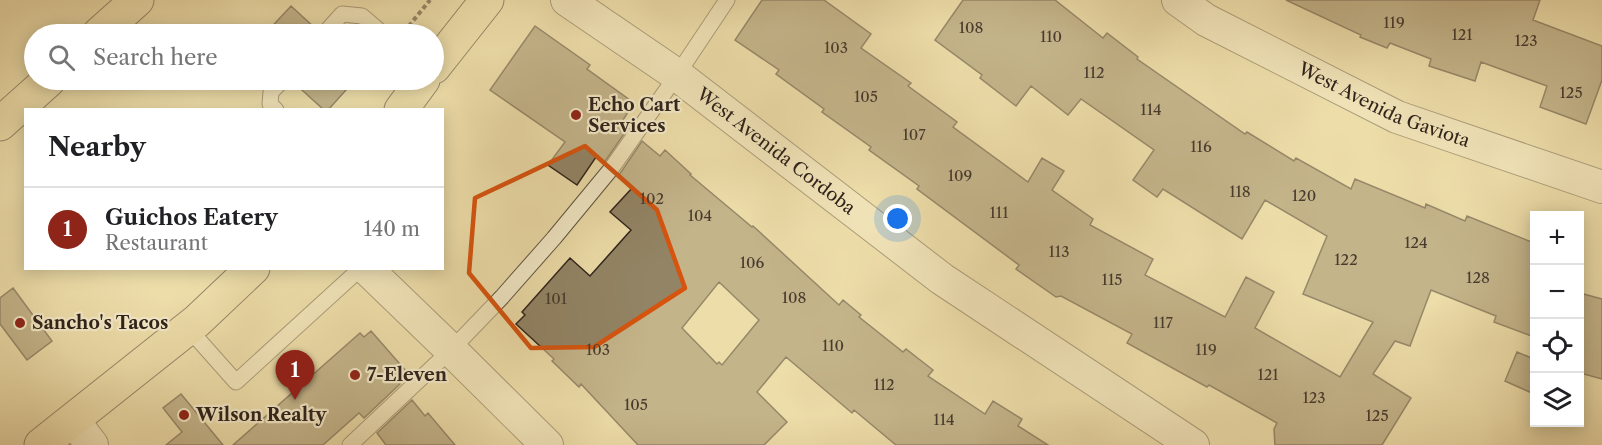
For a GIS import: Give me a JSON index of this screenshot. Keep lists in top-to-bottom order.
{
  "streets": {
    "street": ["West Avenida Gaviota", "West Avenida Cordoba"]
  },
  "places": [
    "Echo Cart Services",
    "Sancho's Tacos",
    "7-Eleven",
    "Wilson Realty"
  ],
  "house_numbers": [
    "119",
    "108",
    "121",
    "110",
    "123",
    "103",
    "112",
    "125",
    "105",
    "114",
    "107",
    "116",
    "109",
    "118",
    "120",
    "102",
    "111",
    "104",
    "124",
    "113",
    "122",
    "106",
    "128",
    "115",
    "108",
    "101",
    "117",
    "110",
    "103",
    "119",
    "121",
    "112",
    "123",
    "105",
    "125",
    "114"
  ],
  "page": {
    "search": "Search here",
    "heading": "Nearby",
    "list": [
      {
        "mark": "1",
        "name": "Guichos Eatery",
        "note": "Restaurant",
        "value": "140 m"
      }
    ],
    "map_buttons": ["+", "−"],
    "pins": "1"
  }
}
